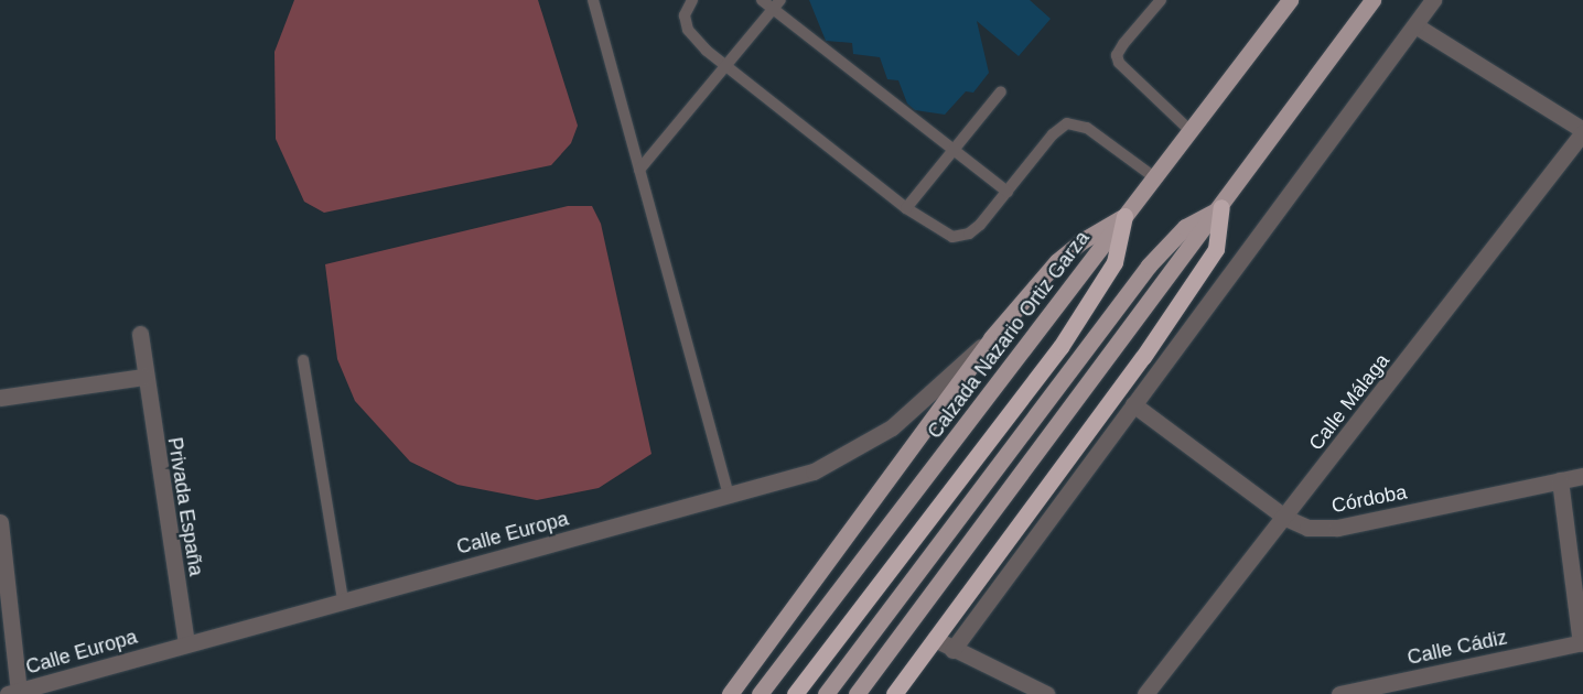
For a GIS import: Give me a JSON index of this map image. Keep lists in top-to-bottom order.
{
  "streets": {
    "main road": ["Calzada Nazario Ortiz Garza"],
    "street": [
      "Calle Málaga",
      "Córdoba",
      "Privada España",
      "Calle Europa",
      "Calle Cádiz"
    ]
  },
  "crossings": [
    ["Calle Málaga", "Córdoba"],
    ["Privada España", "Calle Europa"]
  ]
}
